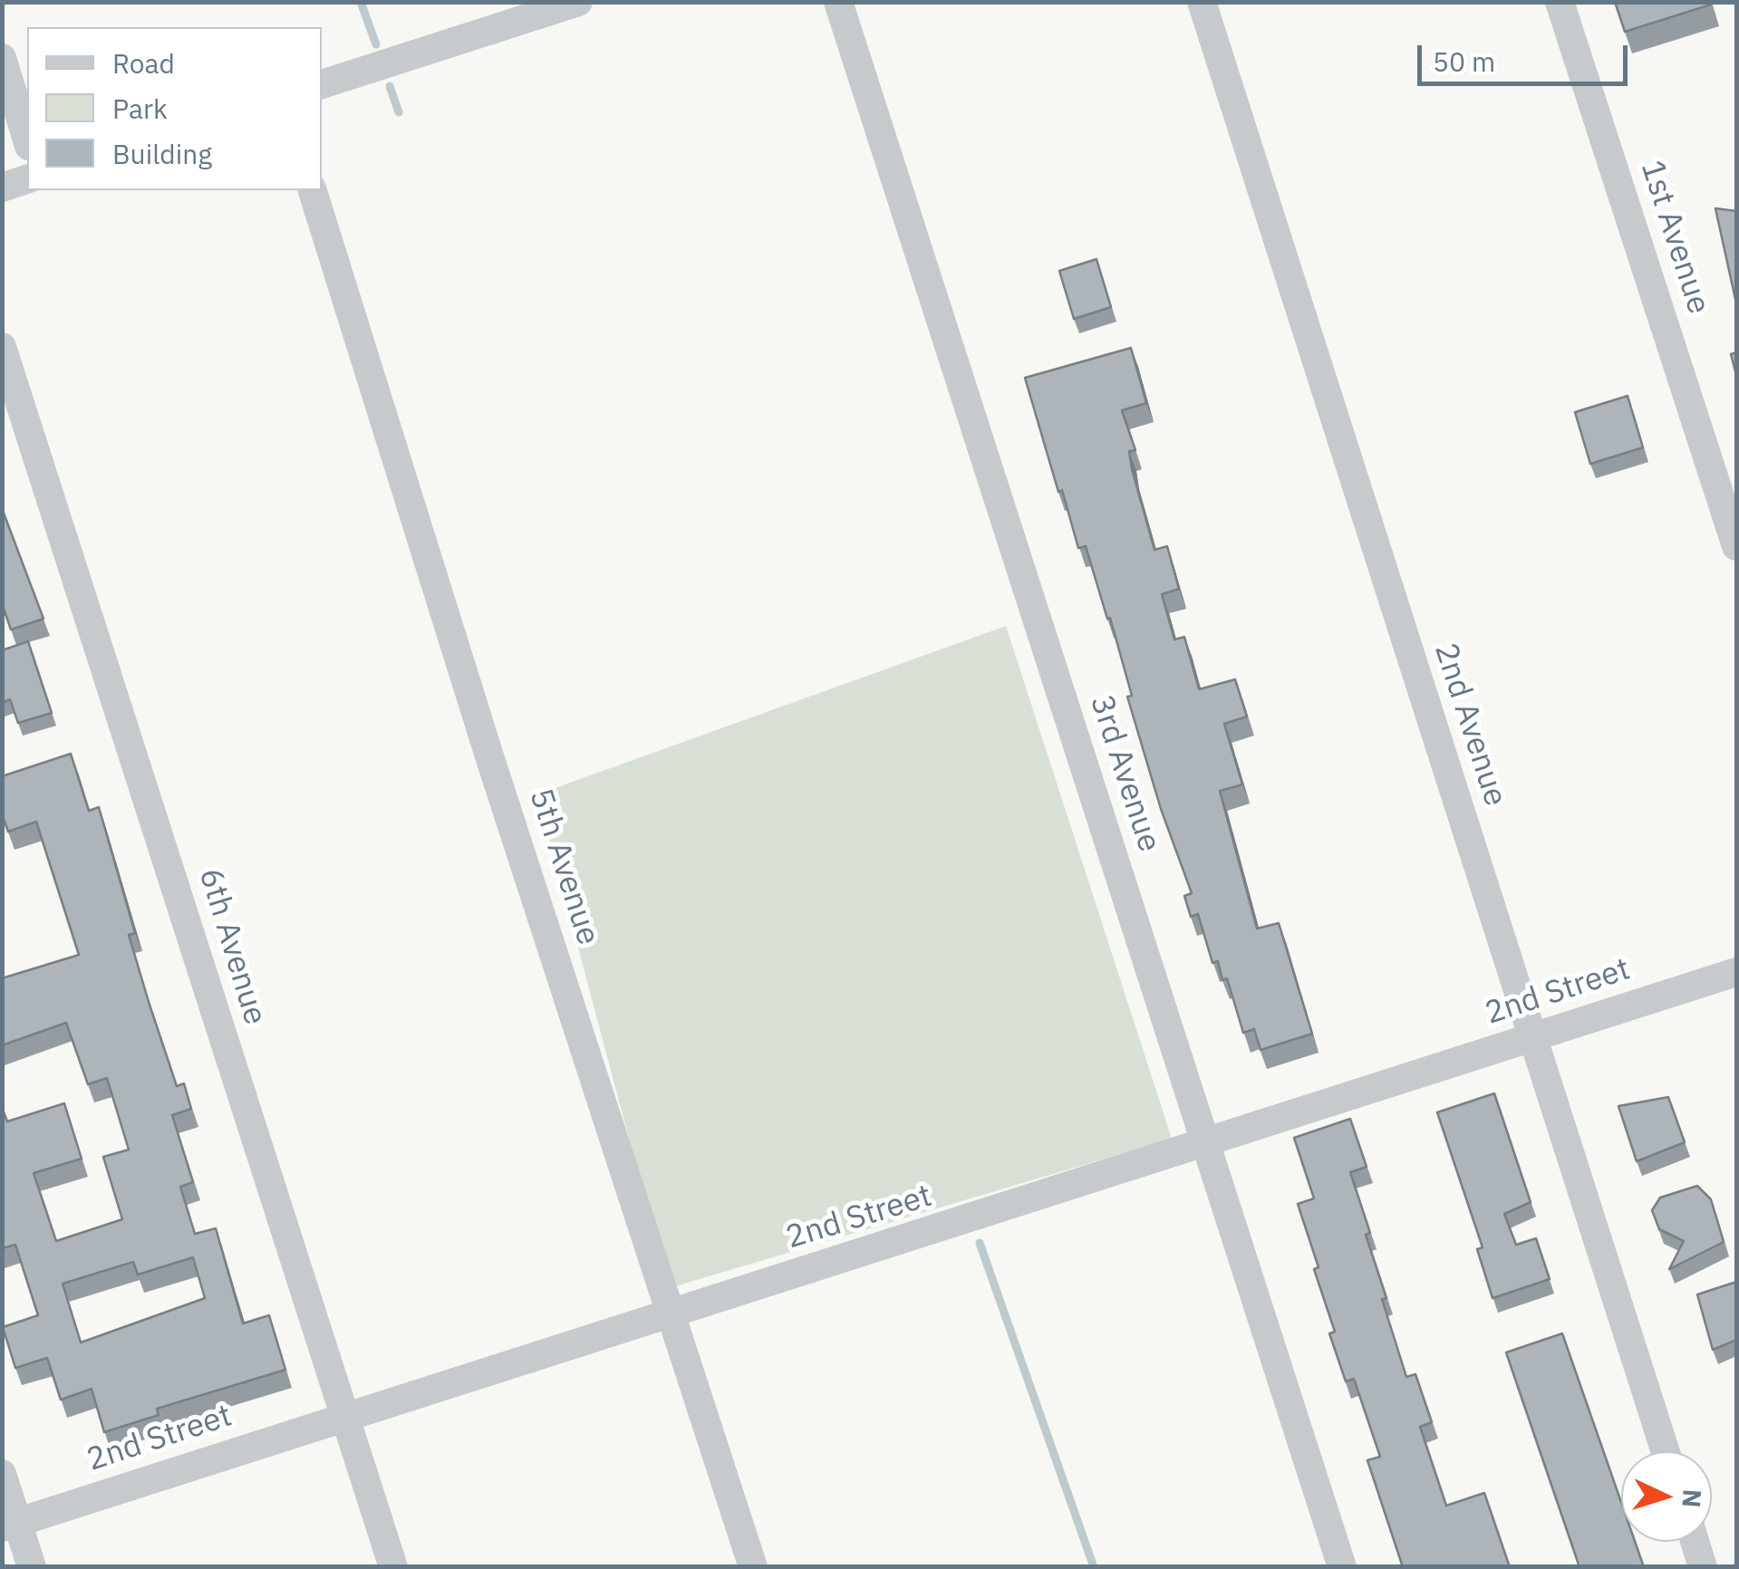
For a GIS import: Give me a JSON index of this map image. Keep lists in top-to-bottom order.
{
  "streets": {
    "street": [
      "1st Avenue",
      "2nd Avenue",
      "3rd Avenue",
      "5th Avenue",
      "6th Avenue",
      "2nd Street"
    ]
  },
  "crossings": [
    ["2nd Avenue", "2nd Street"],
    ["3rd Avenue", "2nd Street"],
    ["5th Avenue", "2nd Street"],
    ["6th Avenue", "2nd Street"]
  ],
  "legend": ["Road", "Park", "Building"],
  "scale_bar": "50 m",
  "north": "right"
}
